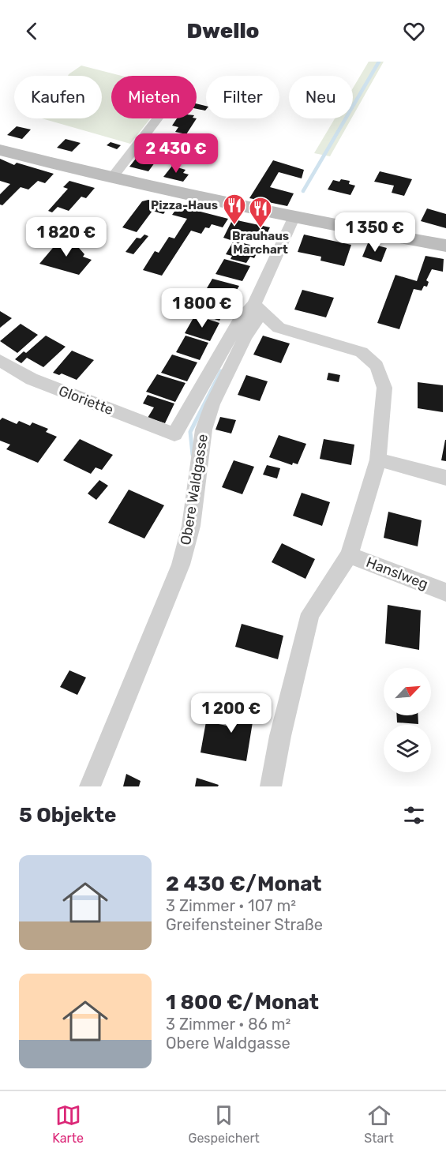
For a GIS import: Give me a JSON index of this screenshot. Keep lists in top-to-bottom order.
{
  "streets": {
    "street": ["Gloriette", "Obere Waldgasse", "Hanslweg"]
  },
  "crossings": [
    ["Gloriette", "Obere Waldgasse"]
  ],
  "places": {
    "restaurant": ["Pizza-Haus", "Brauhaus Marchart"]
  },
  "north": "top right",
  "page": {
    "header": "Dwello",
    "chip": [
      "Kaufen",
      "Mieten",
      "Filter",
      "Neu"
    ],
    "price": [
      "2 430 €",
      "1 350 €",
      "1 820 €",
      "1 800 €",
      "1 200 €"
    ],
    "heading": "5 Objekte",
    "list": [
      {
        "name": "2 430 €/Monat",
        "note": "3 Zimmer · 107 m² · Greifensteiner Straße"
      },
      {
        "name": "1 800 €/Monat",
        "note": "3 Zimmer · 86 m² · Obere Waldgasse"
      }
    ],
    "tabs": ["Karte", "Gespeichert", "Start"]
  }
}
